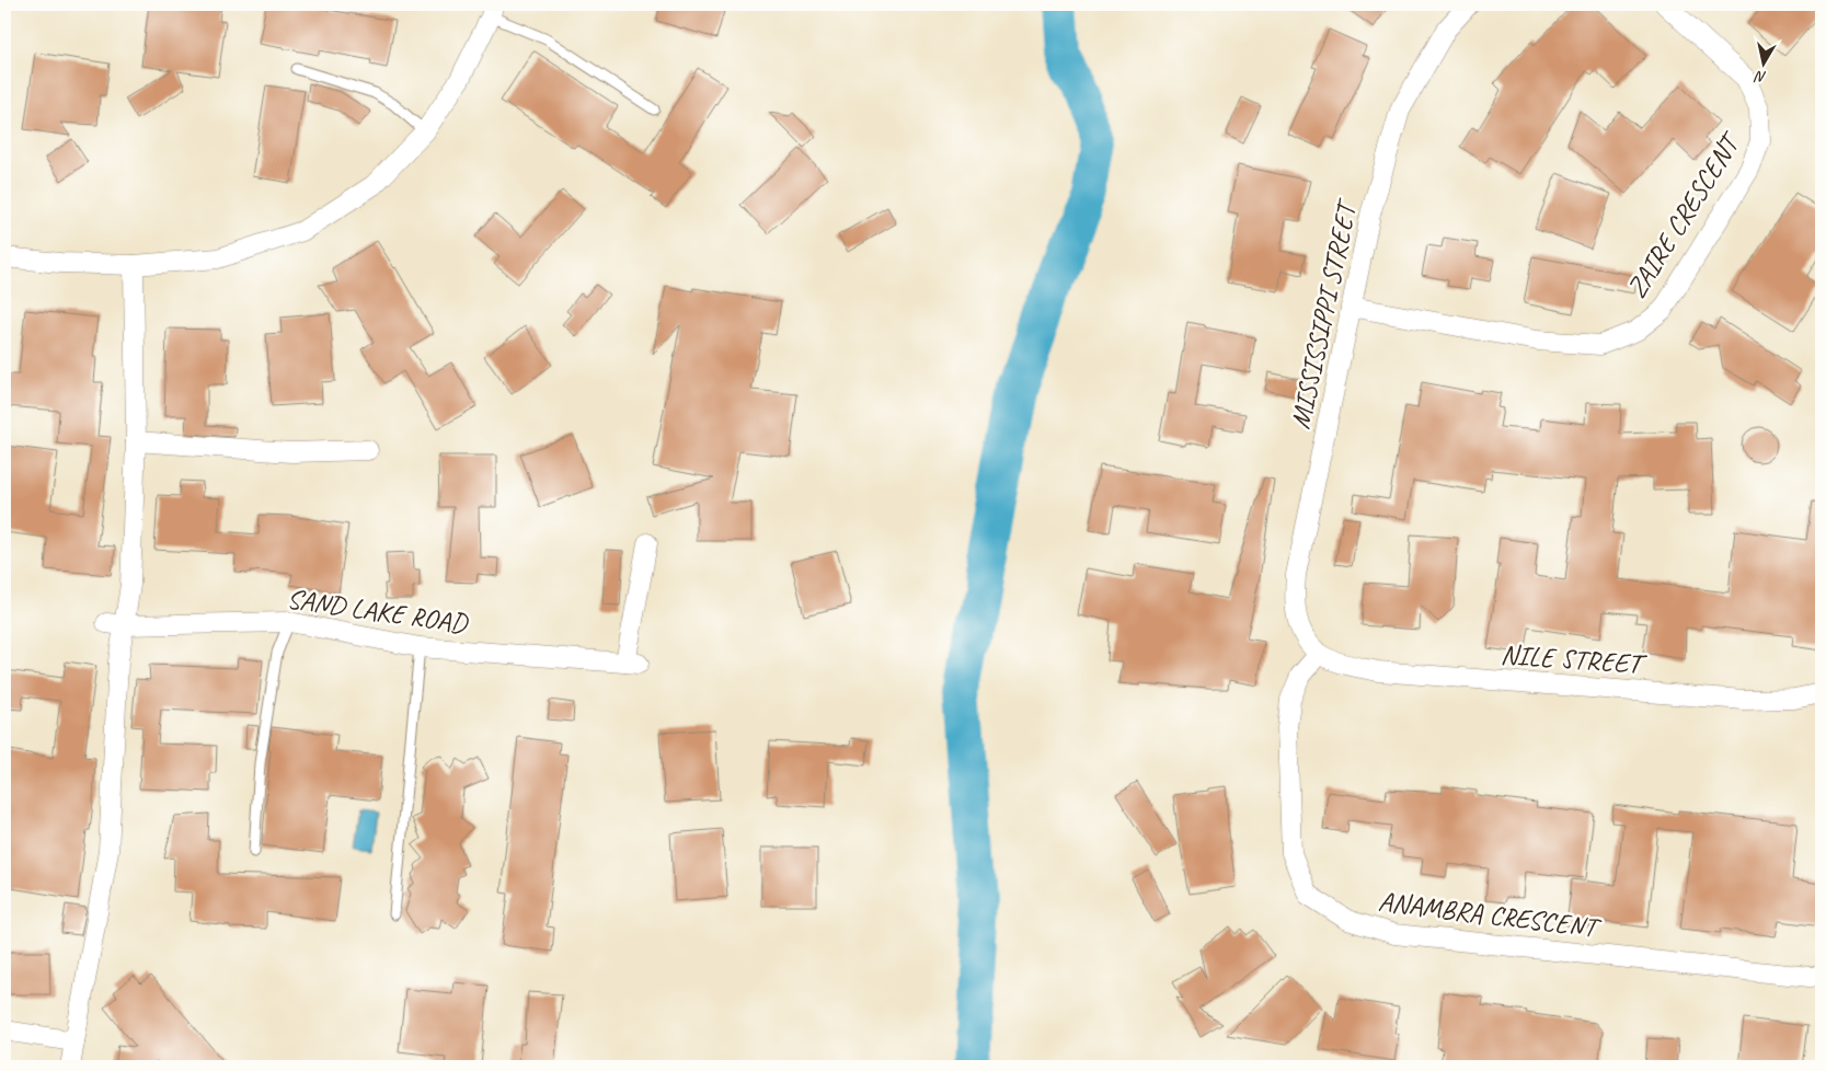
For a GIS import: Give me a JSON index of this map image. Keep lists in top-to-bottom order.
{
  "streets": {
    "street": [
      "ZAIRE CRESCENT",
      "MISSISSIPPI STREET",
      "SAND LAKE ROAD",
      "NILE STREET",
      "ANAMBRA CRESCENT"
    ]
  },
  "crossings": [
    ["ZAIRE CRESCENT", "MISSISSIPPI STREET"],
    ["MISSISSIPPI STREET", "NILE STREET"],
    ["MISSISSIPPI STREET", "ANAMBRA CRESCENT"],
    ["NILE STREET", "ANAMBRA CRESCENT"]
  ],
  "north": "bottom"
}
